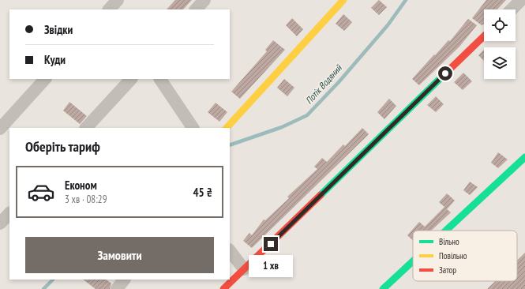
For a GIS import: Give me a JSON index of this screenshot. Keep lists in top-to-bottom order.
{
  "water": ["Потік Водяний"],
  "legend": ["Вільно", "Повільно", "Затор"],
  "page": {
    "banner": ["Звідки", "Куди"],
    "heading": "Оберіть тариф",
    "list": [
      {
        "name": "Економ",
        "note": "3 хв · 08:29",
        "value": "45 ₴"
      }
    ],
    "buttons": "Замовити",
    "bubble": "1 хв"
  }
}
